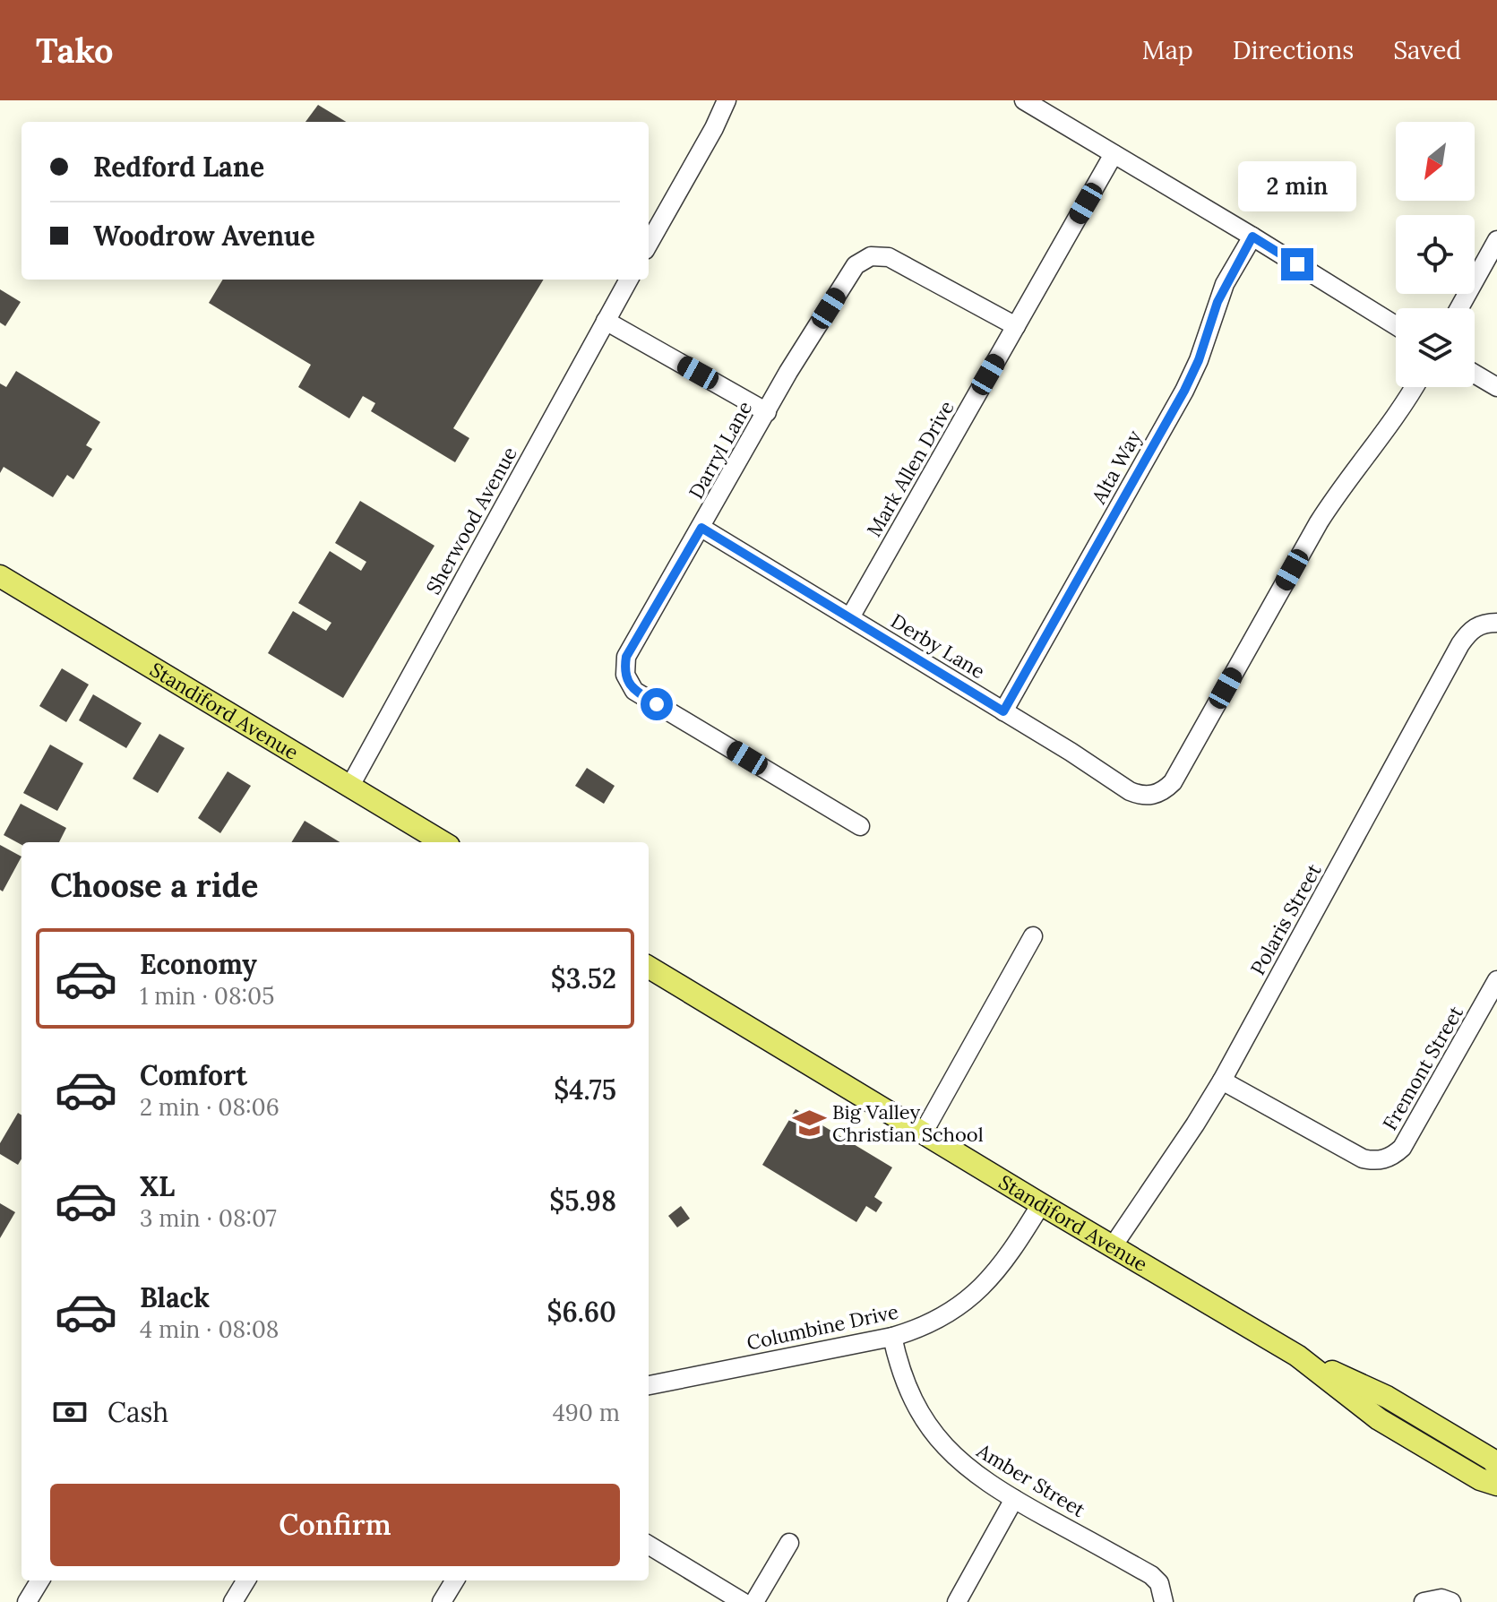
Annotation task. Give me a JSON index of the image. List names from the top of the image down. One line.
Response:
{"streets":{"main road":["Standiford Avenue"],"street":["Darryl Lane","Alta Way","Mark Allen Drive","Sherwood Avenue","Derby Lane","Polaris Street","Fremont Street","Columbine Drive","Amber Street"]},"crossings":[["Darryl Lane","Mark Allen Drive"],["Darryl Lane","Derby Lane"],["Alta Way","Derby Lane"],["Mark Allen Drive","Derby Lane"],["Sherwood Avenue","Standiford Avenue"],["Standiford Avenue","Polaris Street"],["Standiford Avenue","Columbine Drive"],["Polaris Street","Fremont Street"],["Columbine Drive","Amber Street"]],"places":{"school or university":["Big Valley Christian School"]},"north":"bottom left","page":{"header":"Tako","nav":["Map","Directions","Saved"],"banner":["Redford Lane","Woodrow Avenue"],"bubble":"2 min","heading":"Choose a ride","list":[{"name":"Economy","note":"1 min · 08:05","value":"$3.52"},{"name":"Comfort","note":"2 min · 08:06","value":"$4.75"},{"name":"XL","note":"3 min · 08:07","value":"$5.98"},{"name":"Black","note":"4 min · 08:08","value":"$6.60"}],"pay":["Cash","490 m"],"buttons":"Confirm"}}
